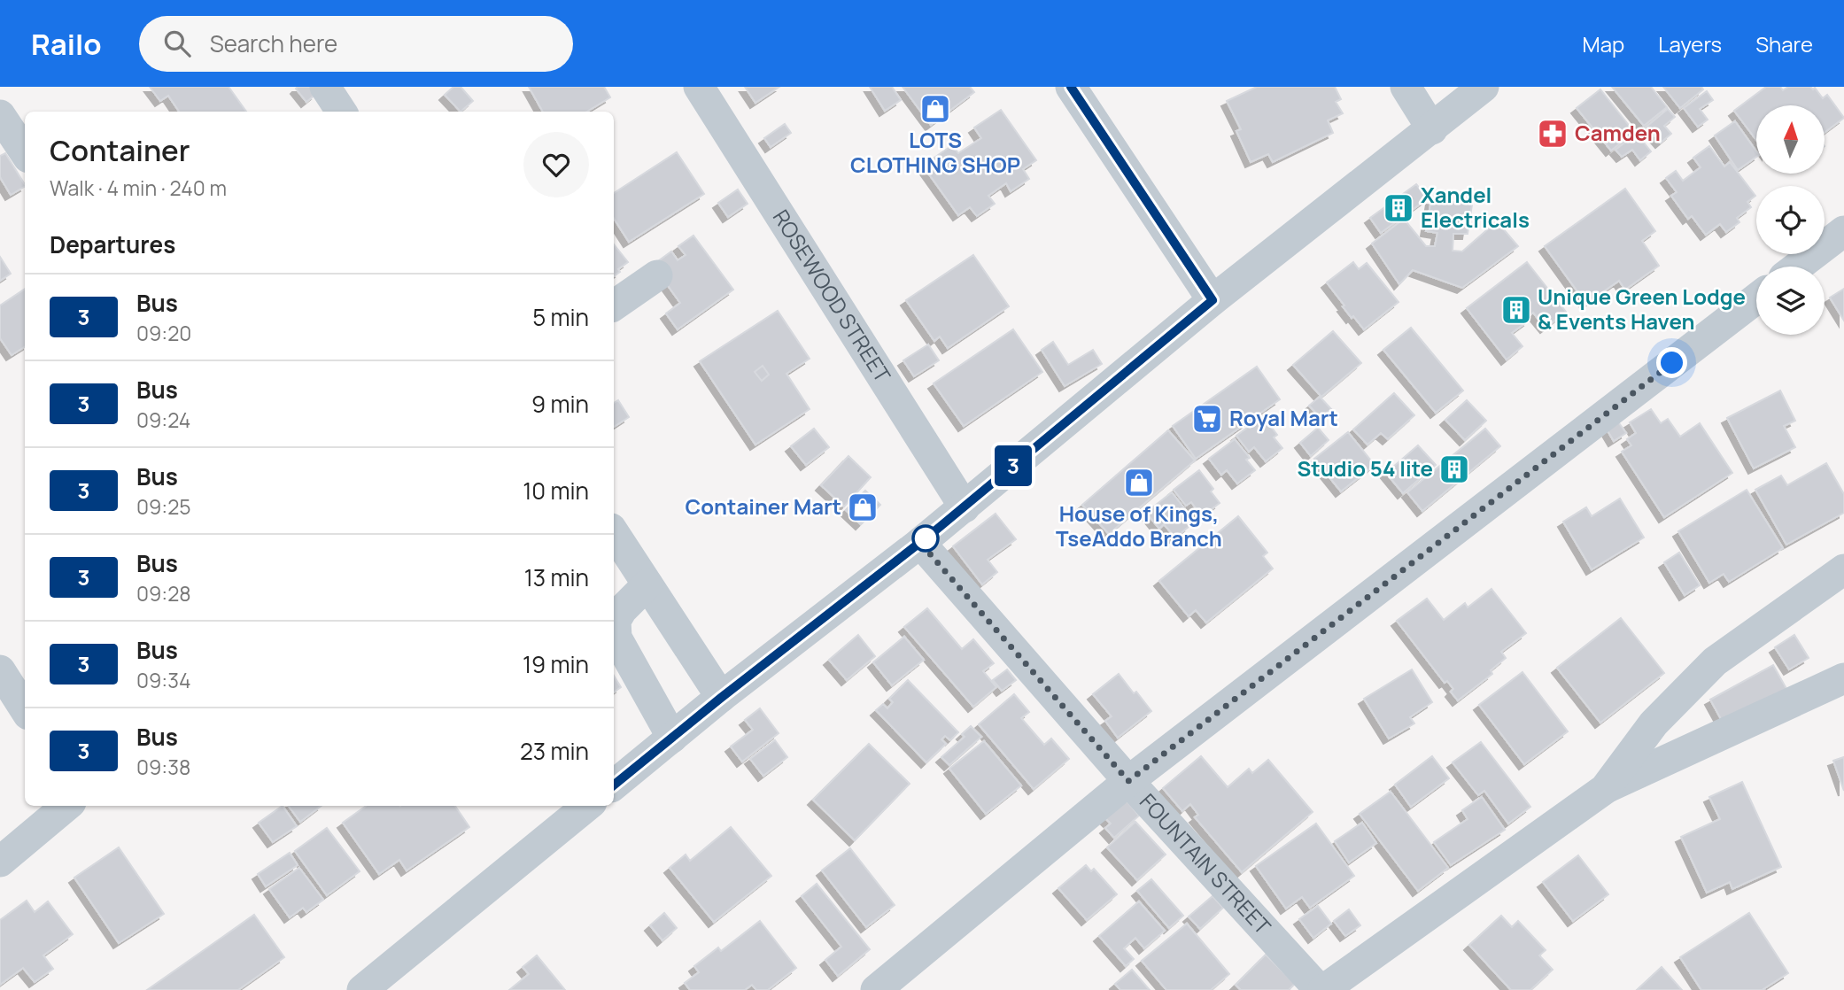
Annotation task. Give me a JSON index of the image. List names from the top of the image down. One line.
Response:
{"streets":{"street":["ROSEWOOD STREET","FOUNTAIN STREET"]},"places":{"shop":["LOTS CLOTHING SHOP","House of Kings, TseAddo Branch","Container Mart"],"pharmacy":["Camden"],"building":["Xandel Electricals","Unique Green Lodge & Events Haven","Studio 54 lite"],"supermarket":["Royal Mart"]},"lines":["bus line 3"],"north":"top","page":{"header":"Railo","search":"Search here","nav":["Map","Layers","Share"],"on_map":"3","heading":[["Container","Walk · 4 min · 240 m"],"Departures"],"list":[{"mark":"3","name":"Bus","note":"09:20","value":"5 min"},{"mark":"3","name":"Bus","note":"09:24","value":"9 min"},{"mark":"3","name":"Bus","note":"09:25","value":"10 min"},{"mark":"3","name":"Bus","note":"09:28","value":"13 min"},{"mark":"3","name":"Bus","note":"09:34","value":"19 min"},{"mark":"3","name":"Bus","note":"09:38","value":"23 min"}]}}
